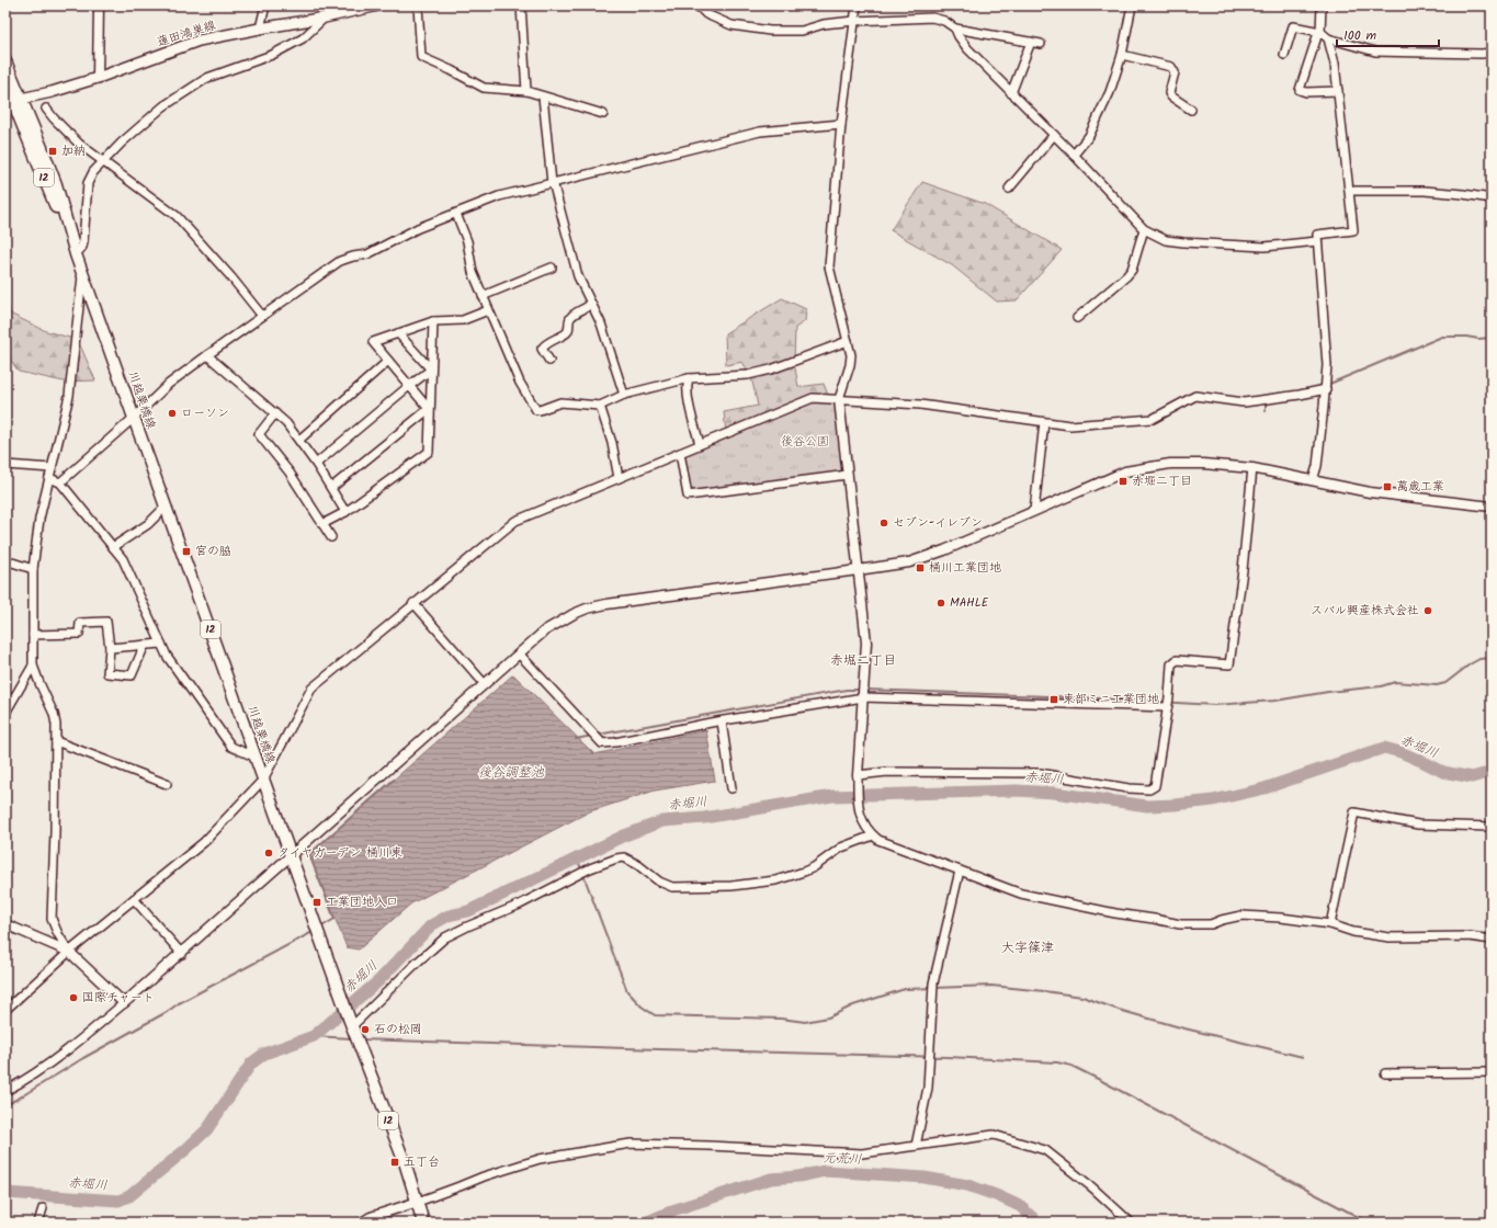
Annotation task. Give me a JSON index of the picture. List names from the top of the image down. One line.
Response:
{"streets":{"main road":["蓮田鴻巣線","12","川越栗橋線"]},"crossings":[["蓮田鴻巣線","川越栗橋線"]],"districts":["赤堀二丁目","大字篠津"],"water":["赤堀川","後谷調整池","元荒川"],"parks":["後谷公園"],"places":{"transit":["加納","赤堀二丁目","萬歳工業","宮の脇","桶川工業団地","東部ミニ工業団地","工業団地入口","五丁台"],"other":["ローソン","セブン-イレブン","MAHLE","スバル興産株式会社","タイヤガーデン 桶川東","国際チャート","石の松岡"]},"scale_bar":"100 m"}
